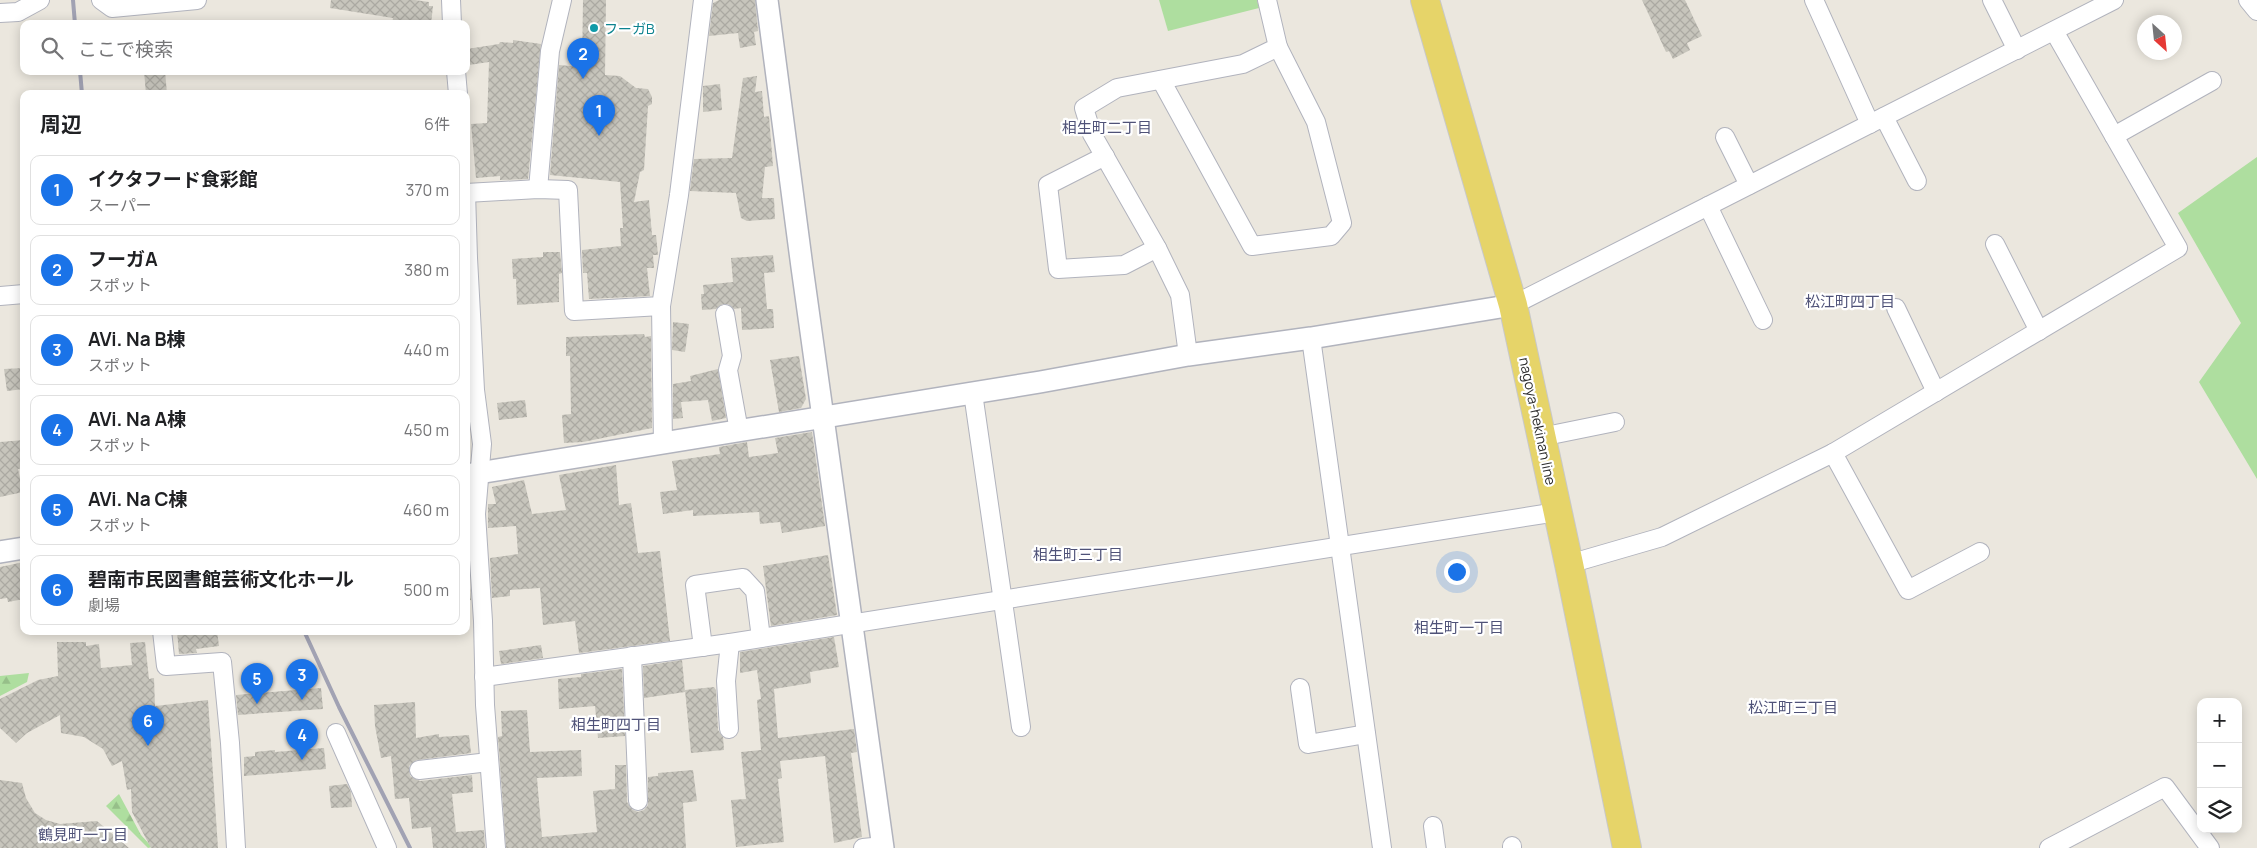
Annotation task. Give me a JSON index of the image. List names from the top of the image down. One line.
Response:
{"streets":{"main road":["nagoya-hekinan line"]},"districts":["相生町二丁目","松江町四丁目","相生町三丁目","相生町一丁目","松江町三丁目","相生町四丁目","鶴見町一丁目"],"places":["フーガB"],"north":"bottom right","page":{"search":"ここで検索","pins":["2","1","3","5","6","4"],"heading":["周辺","6件"],"list":[{"mark":"1","name":"イクタフード食彩館","note":"スーパー","value":"370 m"},{"mark":"2","name":"フーガA","note":"スポット","value":"380 m"},{"mark":"3","name":"AVi. Na B棟","note":"スポット","value":"440 m"},{"mark":"4","name":"AVi. Na A棟","note":"スポット","value":"450 m"},{"mark":"5","name":"AVi. Na C棟","note":"スポット","value":"460 m"},{"mark":"6","name":"碧南市民図書館芸術文化ホール","note":"劇場","value":"500 m"}],"map_buttons":["+","−"]}}
